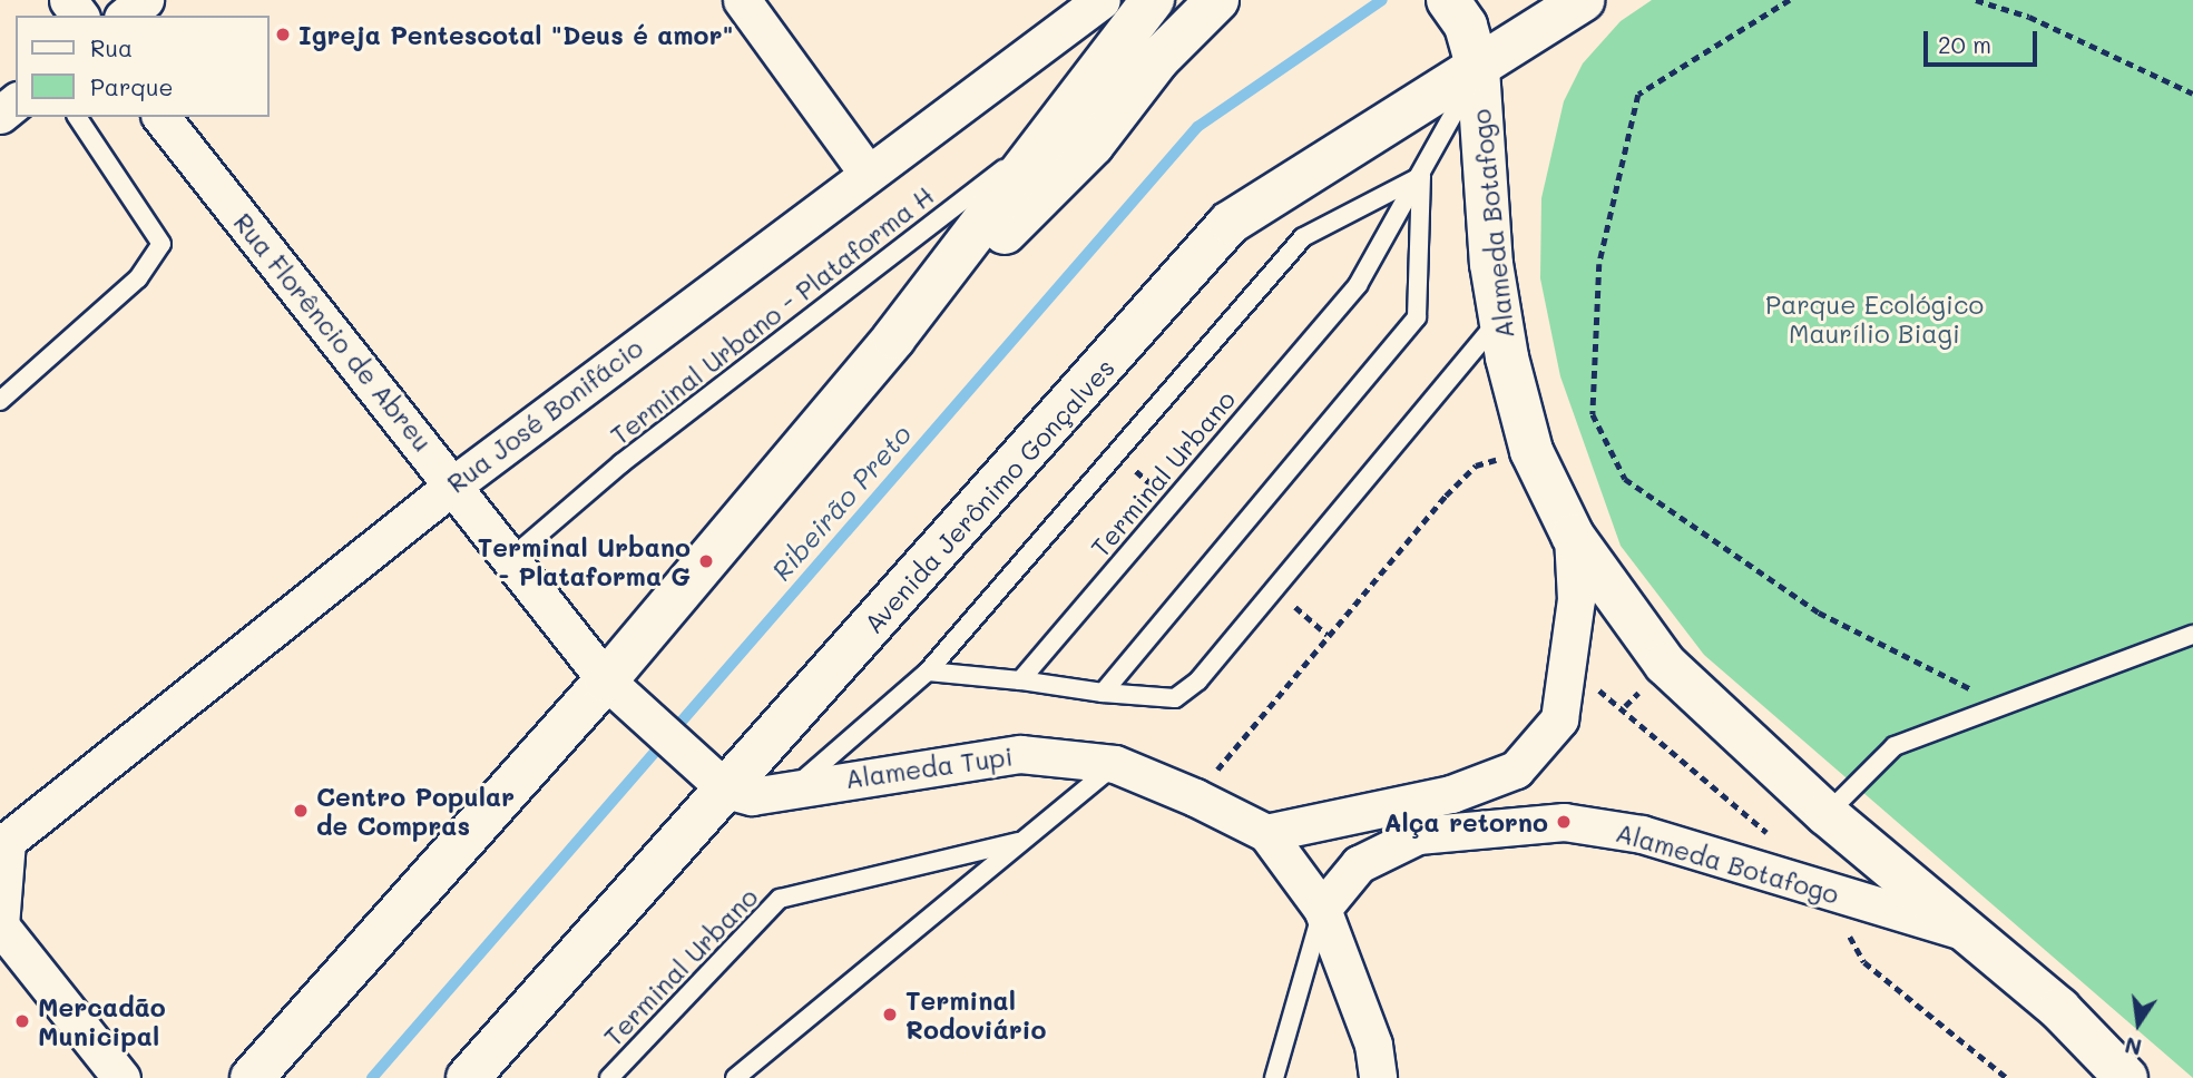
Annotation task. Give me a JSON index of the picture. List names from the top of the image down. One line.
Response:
{"streets":{"main road":["Alameda Botafogo","Avenida Jerônimo Gonçalves"],"street":["Rua Florêncio de Abreu","Rua José Bonifácio","Alameda Tupi"],"lane":["Terminal Urbano - Plataforma H","Terminal Urbano"]},"crossings":[["Alameda Botafogo","Terminal Urbano"],["Alameda Botafogo","Avenida Jerônimo Gonçalves"],["Alameda Botafogo","Alameda Tupi"],["Terminal Urbano - Plataforma H","Rua Florêncio de Abreu"],["Rua Florêncio de Abreu","Rua José Bonifácio"],["Rua Florêncio de Abreu","Avenida Jerônimo Gonçalves"],["Rua Florêncio de Abreu","Alameda Tupi"],["Terminal Urbano","Avenida Jerônimo Gonçalves"],["Avenida Jerônimo Gonçalves","Alameda Tupi"]],"water":["Ribeirão Preto"],"parks":["Parque Ecológico Maurílio Biagi"],"places":["Igreja Pentescotal \"Deus é amor\"","Terminal Urbano - Plataforma G","Centro Popular de Compras","Alça retorno","Terminal Rodoviário","Mercadão Municipal"],"legend":["Rua","Parque"],"scale_bar":"20 m","north":"bottom"}
